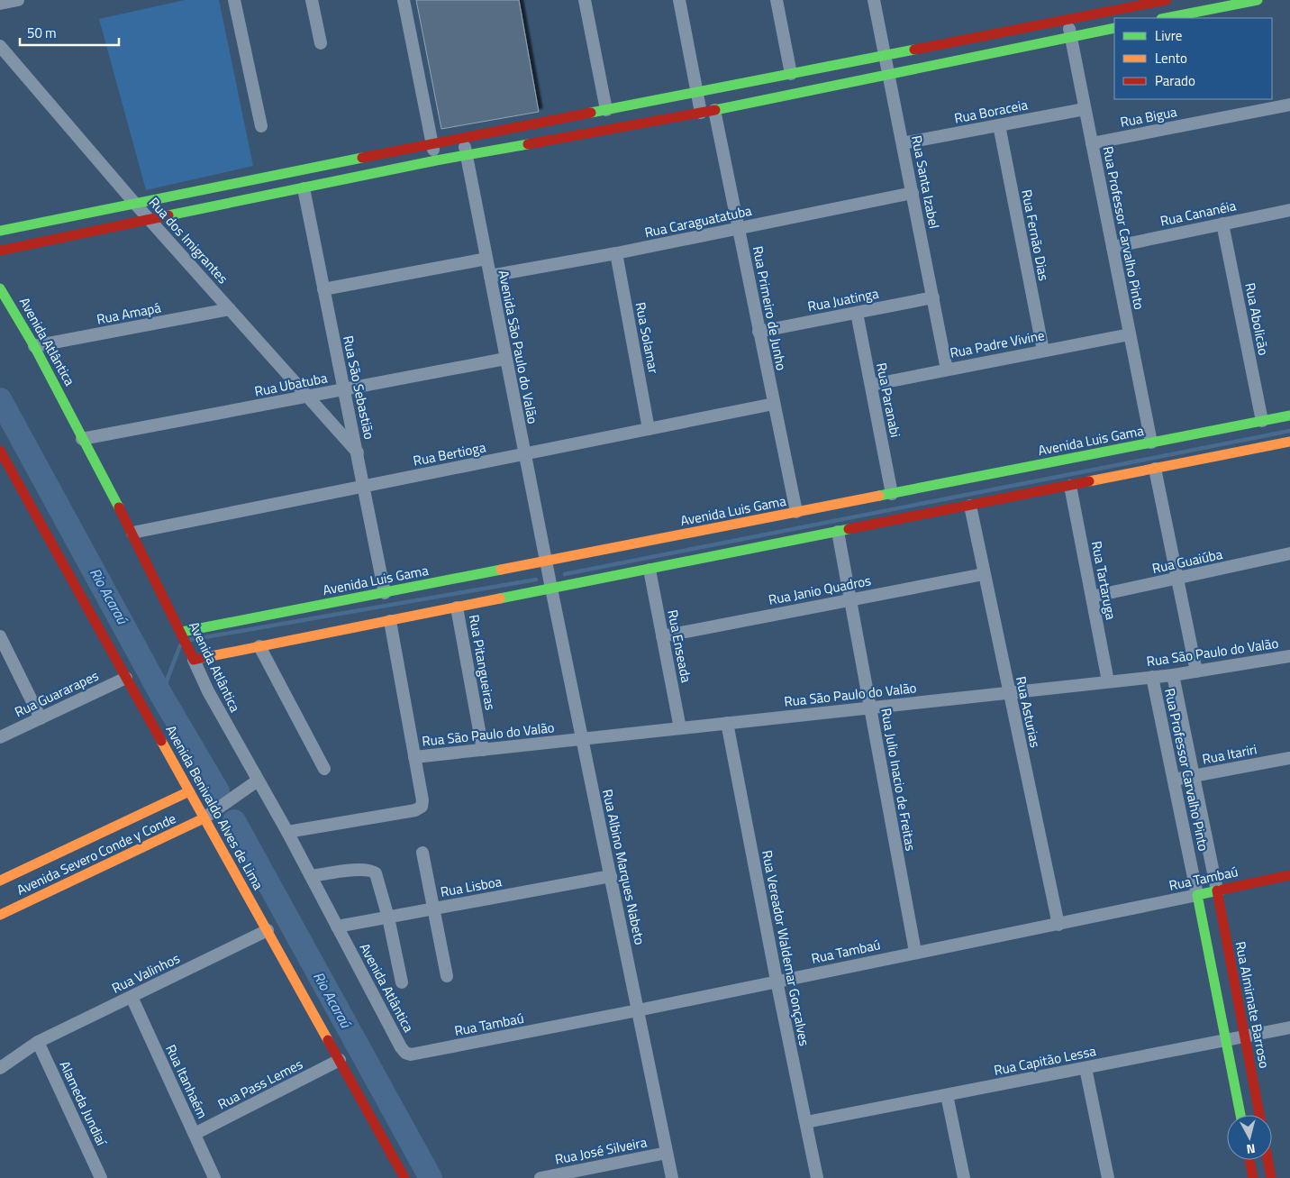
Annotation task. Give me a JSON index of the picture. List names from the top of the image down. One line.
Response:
{"streets":{"street":["Rua Boraceia","Rua Bigua","Rua Santa Izabel","Rua Cananéia","Rua Caraguatatuba","Rua Professor Carvalho Pinto","Rua Fernão Dias","Rua dos Imigrantes","Rua Juatinga","Rua Primeiro de Junho","Rua Amapá","Rua Abolicão","Rua Solamar","Avenida Atlântica","Rua Padre Vivine","Avenida São Paulo do Valão","Rua Ubatuba","Rua São Sebastião","Rua Paranabi","Avenida Luis Gama","Rua Bertioga","Rua Guaiúba","Rua Tartaruga","Rua Janio Quadros","Rua Enseada","Rua São Paulo do Valão","Rua Pitangueiras","Rua Guararapes","Rua Asturias","Rua Itariri","Rua Julio Inacio de Freitas","Avenida Benivaldo Alves de Lima","Avenida Severo Conde y Conde","Rua Albino Marques Nabeto","Rua Tambaú","Rua Lisboa","Rua Vereador Waldemar Gonçalves","Rua Valinhos","Rua Almirnate Barroso","Rua Capitão Lessa","Rua Itanhaém","Rua Pass Lemes","Alameda Jundiaí","Rua José Silveira"]},"crossings":[["Rua Boraceia","Rua Santa Izabel"],["Rua Boraceia","Rua Professor Carvalho Pinto"],["Rua Boraceia","Rua Fernão Dias"],["Rua Bigua","Rua Professor Carvalho Pinto"],["Rua Santa Izabel","Rua Caraguatatuba"],["Rua Santa Izabel","Rua Juatinga"],["Rua Santa Izabel","Rua Padre Vivine"],["Rua Cananéia","Rua Professor Carvalho Pinto"],["Rua Cananéia","Rua Abolicão"],["Rua Caraguatatuba","Rua Primeiro de Junho"],["Rua Caraguatatuba","Rua Solamar"],["Rua Caraguatatuba","Avenida São Paulo do Valão"],["Rua Professor Carvalho Pinto","Rua Padre Vivine"],["Rua Professor Carvalho Pinto","Avenida Luis Gama"],["Rua Professor Carvalho Pinto","Rua São Paulo do Valão"],["Rua Professor Carvalho Pinto","Rua Itariri"],["Rua Professor Carvalho Pinto","Rua Tambaú"],["Rua Professor Carvalho Pinto","Rua Almirnate Barroso"],["Rua Fernão Dias","Rua Padre Vivine"],["Rua dos Imigrantes","Rua Amapá"],["Rua dos Imigrantes","Rua Ubatuba"],["Rua dos Imigrantes","Rua São Sebastião"],["Rua Juatinga","Rua Primeiro de Junho"],["Rua Juatinga","Rua Paranabi"],["Rua Primeiro de Junho","Avenida Luis Gama"],["Rua Primeiro de Junho","Rua Bertioga"],["Rua Amapá","Avenida Atlântica"],["Rua Abolicão","Avenida Luis Gama"],["Rua Solamar","Rua Bertioga"],["Avenida Atlântica","Rua Ubatuba"],["Avenida Atlântica","Avenida Luis Gama"],["Avenida Atlântica","Rua Bertioga"],["Avenida Atlântica","Rua Tambaú"],["Avenida Atlântica","Rua Lisboa"],["Rua Padre Vivine","Rua Paranabi"],["Avenida São Paulo do Valão","Rua Ubatuba"],["Avenida São Paulo do Valão","Avenida Luis Gama"],["Avenida São Paulo do Valão","Rua Bertioga"],["Avenida São Paulo do Valão","Rua Albino Marques Nabeto"],["Rua Ubatuba","Rua São Sebastião"],["Rua São Sebastião","Avenida Luis Gama"],["Rua São Sebastião","Rua Bertioga"],["Rua Paranabi","Avenida Luis Gama"],["Avenida Luis Gama","Rua Albino Marques Nabeto"],["Rua Guaiúba","Rua Tartaruga"],["Rua Tartaruga","Rua São Paulo do Valão"],["Rua Janio Quadros","Rua Enseada"],["Rua Janio Quadros","Rua Asturias"],["Rua Janio Quadros","Rua Julio Inacio de Freitas"],["Rua Enseada","Rua São Paulo do Valão"],["Rua São Paulo do Valão","Rua Pitangueiras"],["Rua São Paulo do Valão","Rua Asturias"],["Rua São Paulo do Valão","Rua Julio Inacio de Freitas"],["Rua São Paulo do Valão","Rua Albino Marques Nabeto"],["Rua São Paulo do Valão","Rua Vereador Waldemar Gonçalves"],["Rua Guararapes","Avenida Benivaldo Alves de Lima"],["Rua Asturias","Rua Tambaú"],["Rua Julio Inacio de Freitas","Rua Tambaú"],["Avenida Benivaldo Alves de Lima","Avenida Severo Conde y Conde"],["Avenida Benivaldo Alves de Lima","Rua Valinhos"],["Avenida Benivaldo Alves de Lima","Rua Pass Lemes"],["Rua Albino Marques Nabeto","Rua Tambaú"],["Rua Albino Marques Nabeto","Rua Lisboa"],["Rua Albino Marques Nabeto","Rua José Silveira"],["Rua Tambaú","Rua Vereador Waldemar Gonçalves"],["Rua Tambaú","Rua Almirnate Barroso"],["Rua Vereador Waldemar Gonçalves","Rua Capitão Lessa"],["Rua Valinhos","Rua Itanhaém"],["Rua Valinhos","Alameda Jundiaí"],["Rua Almirnate Barroso","Rua Capitão Lessa"],["Rua Itanhaém","Rua Pass Lemes"]],"water":["Rio Acaraú"],"legend":["Livre","Lento","Parado"],"scale_bar":"50 m","north":"bottom"}
